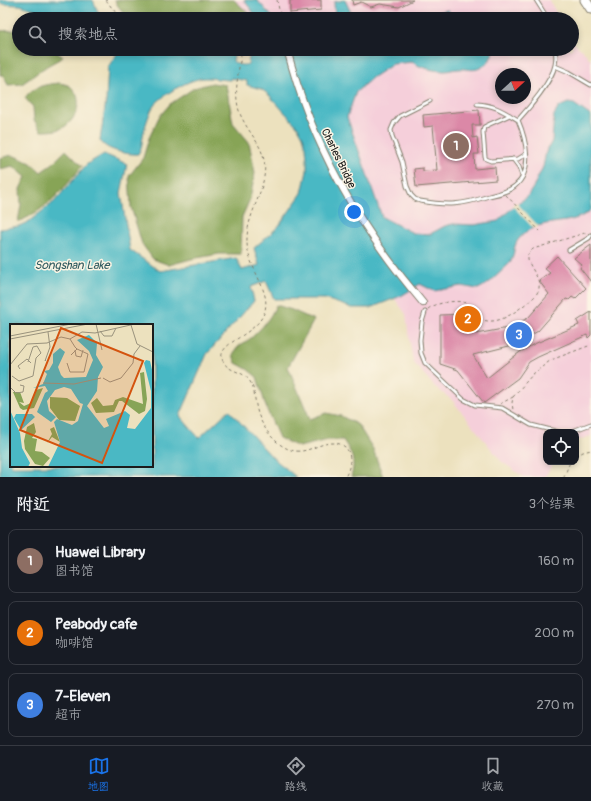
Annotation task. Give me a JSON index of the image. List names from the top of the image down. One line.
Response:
{"streets":{"street":["Charles Bridge"]},"water":["Songshan Lake"],"north":"right","page":{"search":"搜索地点","pins":["1","2","3"],"heading":["附近","3个结果"],"list":[{"mark":"1","name":"Huawei Library","note":"图书馆","value":"160 m"},{"mark":"2","name":"Peabody cafe","note":"咖啡馆","value":"200 m"},{"mark":"3","name":"7-Eleven","note":"超市","value":"270 m"}],"nav":["地图","路线","收藏"]}}
